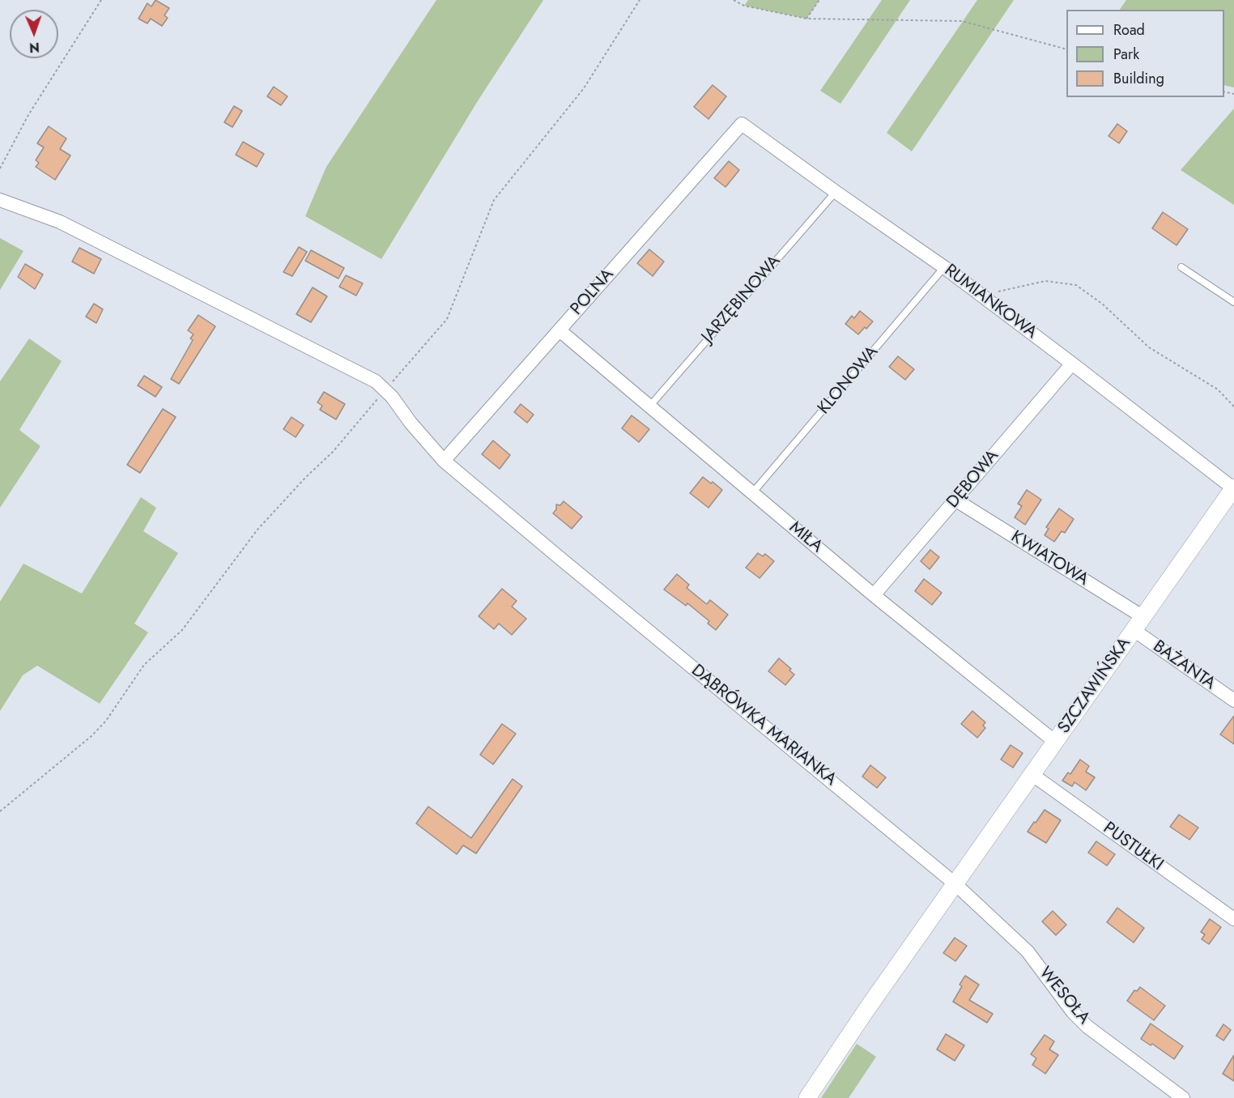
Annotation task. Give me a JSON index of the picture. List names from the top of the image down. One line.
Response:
{"streets":{"street":["POLNA","RUMIANKOWA","DĘBOWA","MIŁA","KWIATOWA","BAŻANTA","SZCZAWIŃSKA","DĄBRÓWKA MARIANKA","PUSTUŁKI","WESOŁA"],"lane":["JARZĘBINOWA","KLONOWA"]},"crossings":[["POLNA","RUMIANKOWA"],["POLNA","MIŁA"],["POLNA","DĄBRÓWKA MARIANKA"],["JARZĘBINOWA","RUMIANKOWA"],["JARZĘBINOWA","MIŁA"],["RUMIANKOWA","KLONOWA"],["RUMIANKOWA","DĘBOWA"],["RUMIANKOWA","SZCZAWIŃSKA"],["KLONOWA","MIŁA"],["DĘBOWA","MIŁA"],["DĘBOWA","KWIATOWA"],["MIŁA","SZCZAWIŃSKA"],["KWIATOWA","BAŻANTA"],["KWIATOWA","SZCZAWIŃSKA"],["BAŻANTA","SZCZAWIŃSKA"],["SZCZAWIŃSKA","DĄBRÓWKA MARIANKA"],["SZCZAWIŃSKA","PUSTUŁKI"],["SZCZAWIŃSKA","WESOŁA"],["DĄBRÓWKA MARIANKA","WESOŁA"]],"legend":["Road","Park","Building"],"north":"bottom"}
